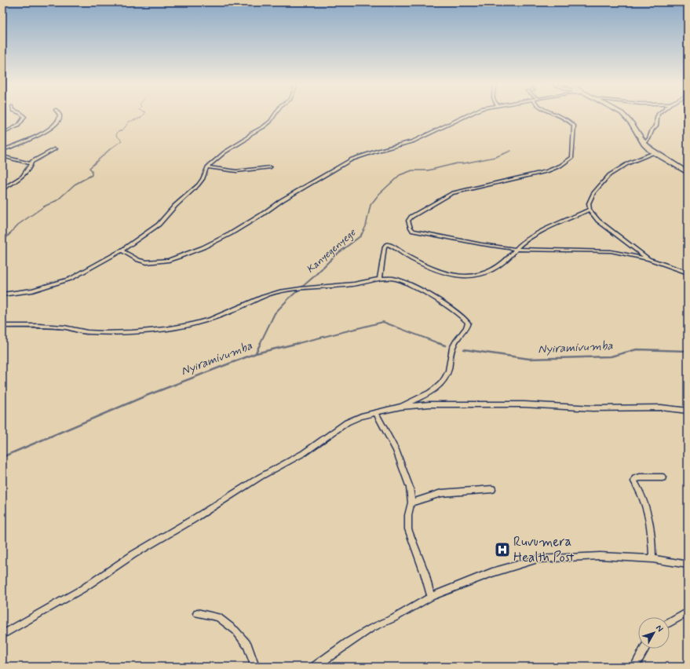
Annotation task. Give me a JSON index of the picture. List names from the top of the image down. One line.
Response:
{"water":["Kanyegenyege","Nyiramivumba"],"places":{"hospital":["Ruvumera Health Post"]},"north":"top right"}
